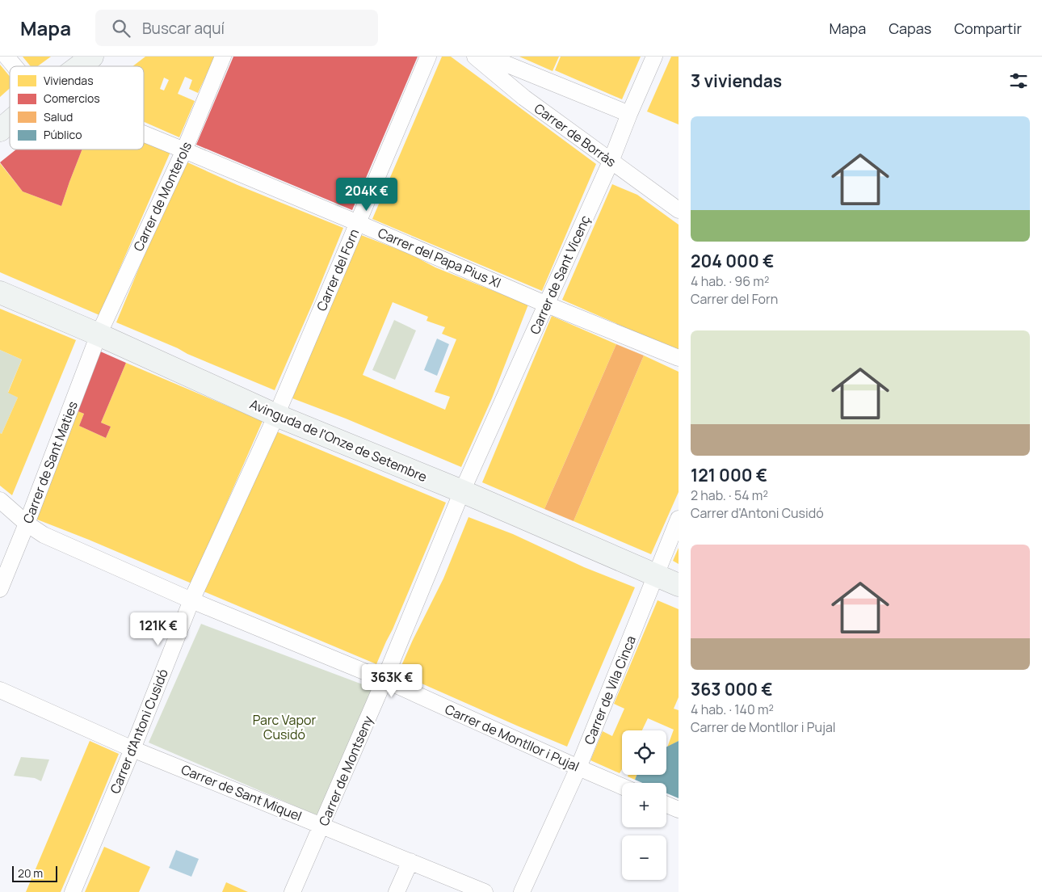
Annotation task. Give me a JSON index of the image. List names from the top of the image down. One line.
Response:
{"streets":{"street":["Carrer de Borràs","Carrer de Monterols","Carrer del Papa Pius XI","Carrer del Forn","Carrer de Sant Vicenç","Avinguda de l'Onze de Setembre","Carrer de Sant Maties","Carrer de Vila Cinca","Carrer d'Antoni Cusidó","Carrer de Montllor i Pujal","Carrer de Montseny","Carrer de Sant Miquel"]},"crossings":[["Carrer de Borràs","Carrer de Sant Vicenç"],["Carrer de Monterols","Carrer del Papa Pius XI"],["Carrer de Monterols","Avinguda de l'Onze de Setembre"],["Carrer de Monterols","Carrer de Sant Maties"],["Carrer del Papa Pius XI","Carrer del Forn"],["Carrer del Papa Pius XI","Carrer de Sant Vicenç"],["Carrer del Forn","Avinguda de l'Onze de Setembre"],["Carrer del Forn","Carrer d'Antoni Cusidó"],["Carrer de Sant Vicenç","Avinguda de l'Onze de Setembre"],["Carrer de Sant Vicenç","Carrer de Montseny"],["Avinguda de l'Onze de Setembre","Carrer de Sant Maties"],["Avinguda de l'Onze de Setembre","Carrer de Vila Cinca"],["Avinguda de l'Onze de Setembre","Carrer d'Antoni Cusidó"],["Avinguda de l'Onze de Setembre","Carrer de Montseny"],["Carrer de Sant Maties","Carrer de Montllor i Pujal"],["Carrer de Vila Cinca","Carrer de Montllor i Pujal"],["Carrer d'Antoni Cusidó","Carrer de Montllor i Pujal"],["Carrer d'Antoni Cusidó","Carrer de Sant Miquel"],["Carrer de Montllor i Pujal","Carrer de Montseny"],["Carrer de Montseny","Carrer de Sant Miquel"]],"parks":["Parc Vapor Cusidó"],"legend":["Viviendas","Comercios","Salud","Público"],"scale_bar":"20 m","page":{"header":"Mapa","search":"Buscar aquí","nav":["Mapa","Capas","Compartir"],"heading":"3 viviendas","list":[{"name":"204 000 €","note":"4 hab. · 96 m² · Carrer del Forn"},{"name":"121 000 €","note":"2 hab. · 54 m² · Carrer d'Antoni Cusidó"},{"name":"363 000 €","note":"4 hab. · 140 m² · Carrer de Montllor i Pujal"}],"price":["204K €","121K €","363K €"],"map_buttons":["+","−"],"scale":"20 m"}}
